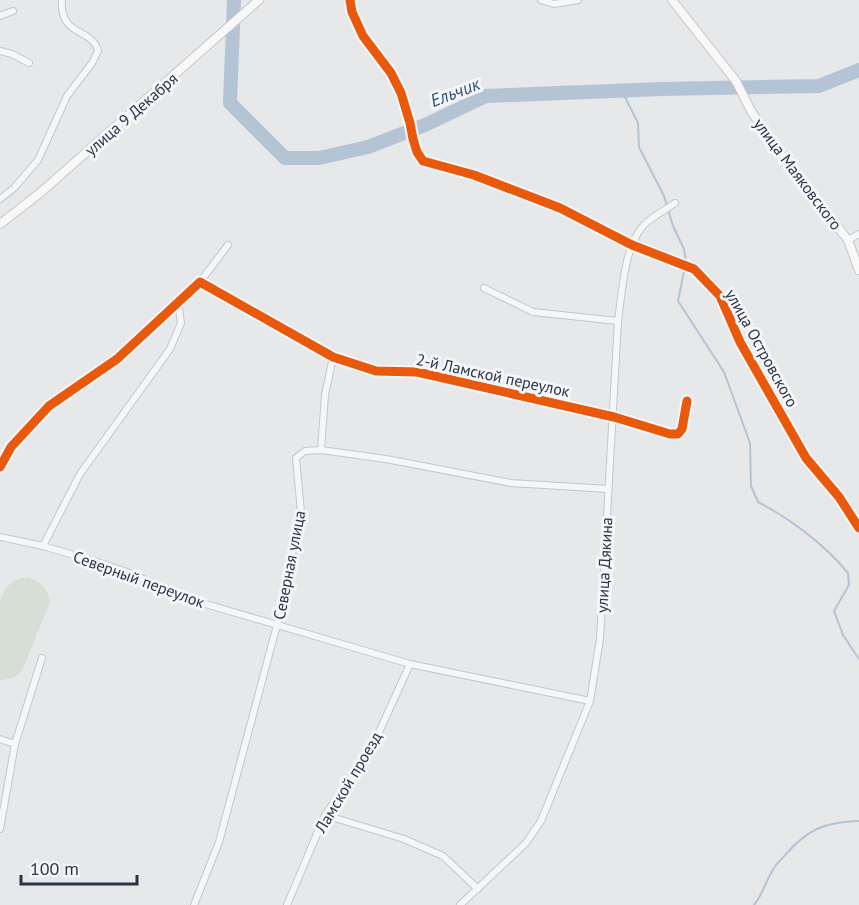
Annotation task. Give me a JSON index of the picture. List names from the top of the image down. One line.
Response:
{"streets":{"main road":["улица 9 Декабря","улица Маяковского"],"street":["улица Островского","2-й Ламской переулок","Северная улица","улица Дякина","Северный переулок","Ламской проезд"]},"crossings":[["улица Островского","улица Дякина"],["2-й Ламской переулок","улица Дякина"],["Северная улица","Северный переулок"],["Северный переулок","Ламской проезд"]],"water":["Ельчик"],"scale_bar":"100 m"}
